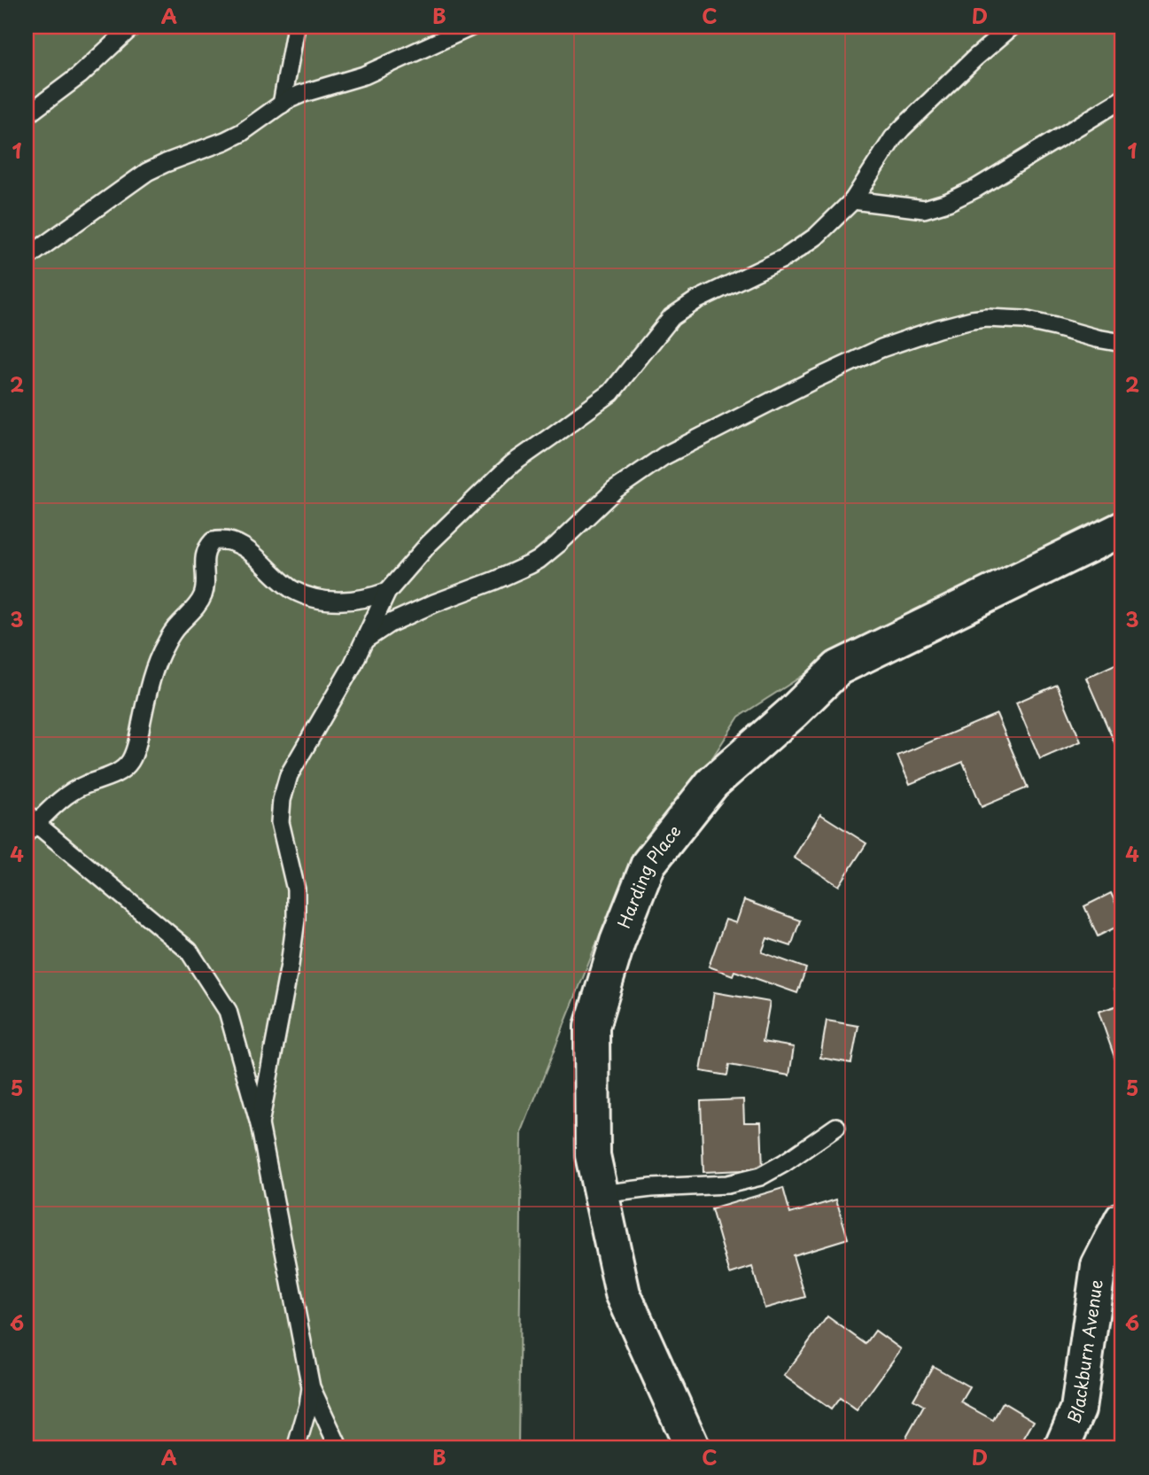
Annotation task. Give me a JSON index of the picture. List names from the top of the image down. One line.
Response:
{"streets":{"main road":["Harding Place","Blackburn Avenue"]},"grid":{"columns":["A","B","C","D"],"rows":["1","2","3","4","5","6"]}}
